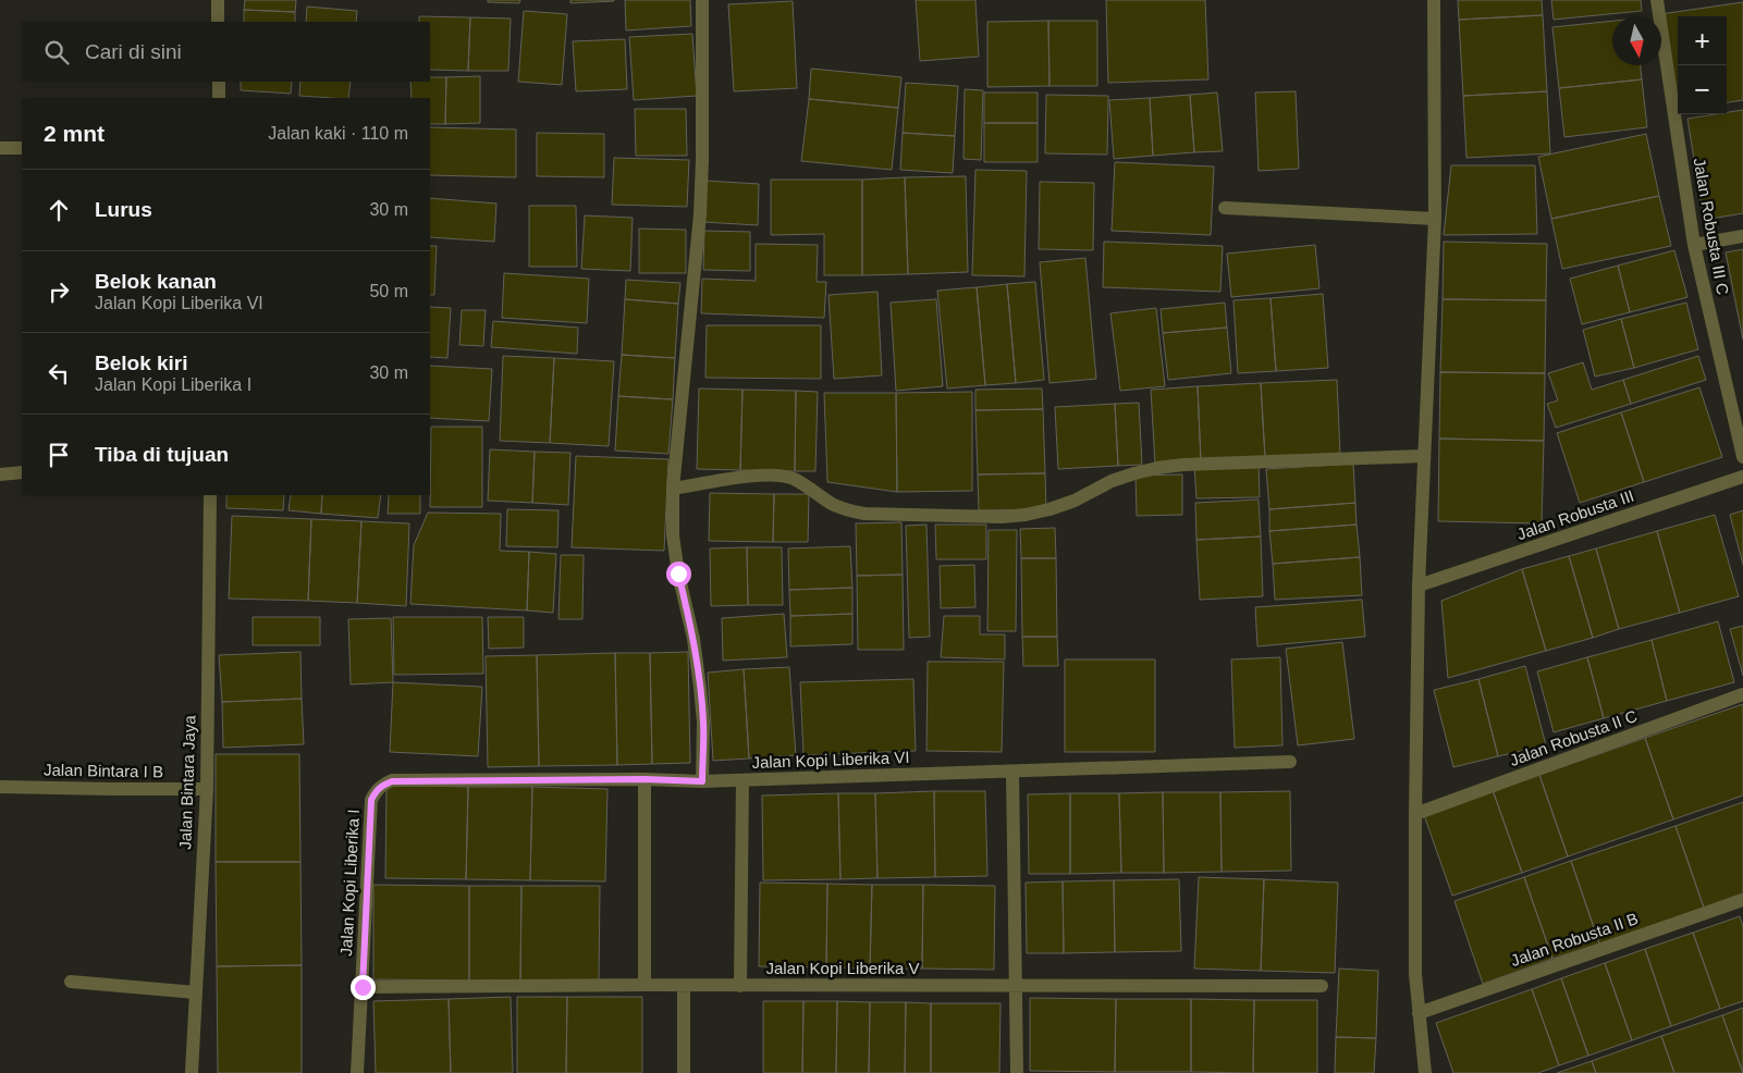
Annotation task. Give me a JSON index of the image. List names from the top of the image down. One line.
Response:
{"streets":{"street":["Jalan Robusta III C","Jalan Robusta III","Jalan Robusta II C","Jalan Kopi Liberika VI","Jalan Bintara I B","Jalan Bintara Jaya","Jalan Kopi Liberika I","Jalan Robusta II B","Jalan Kopi Liberika V"]},"crossings":[["Jalan Kopi Liberika VI","Jalan Kopi Liberika I"],["Jalan Bintara I B","Jalan Bintara Jaya"],["Jalan Kopi Liberika I","Jalan Kopi Liberika V"]],"north":"bottom","page":{"map_buttons":["+","−"],"search":"Cari di sini","heading":["2 mnt","Jalan kaki · 110 m"],"list":[["Lurus","30 m"],["Belok kanan","Jalan Kopi Liberika VI","50 m"],["Belok kiri","Jalan Kopi Liberika I","30 m"],"Tiba di tujuan"]}}
